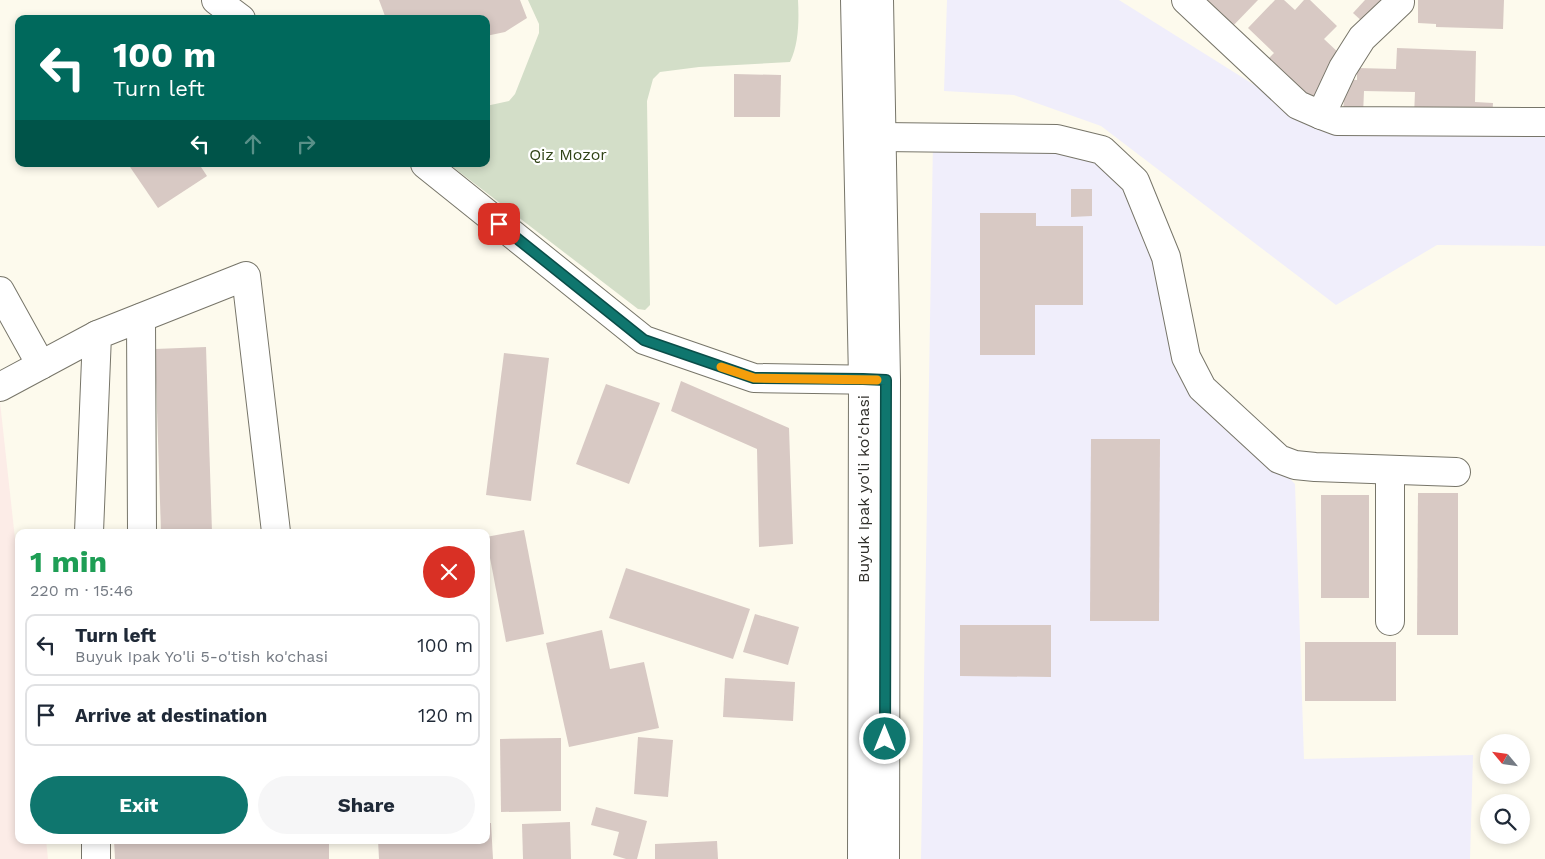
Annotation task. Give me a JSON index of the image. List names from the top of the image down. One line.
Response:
{"streets":{"street":["Buyuk Ipak yo'li ko'chasi"]},"parks":["Qiz Mozor"],"north":"top left","page":{"turn":["100 m","Turn left"],"heading":["1 min","220 m · 15:46"],"list":[{"name":"Turn left","note":"Buyuk Ipak Yo'li 5-o'tish ko'chasi","value":"100 m"},{"name":"Arrive at destination","value":"120 m"}],"buttons":["Exit","Share"]}}
